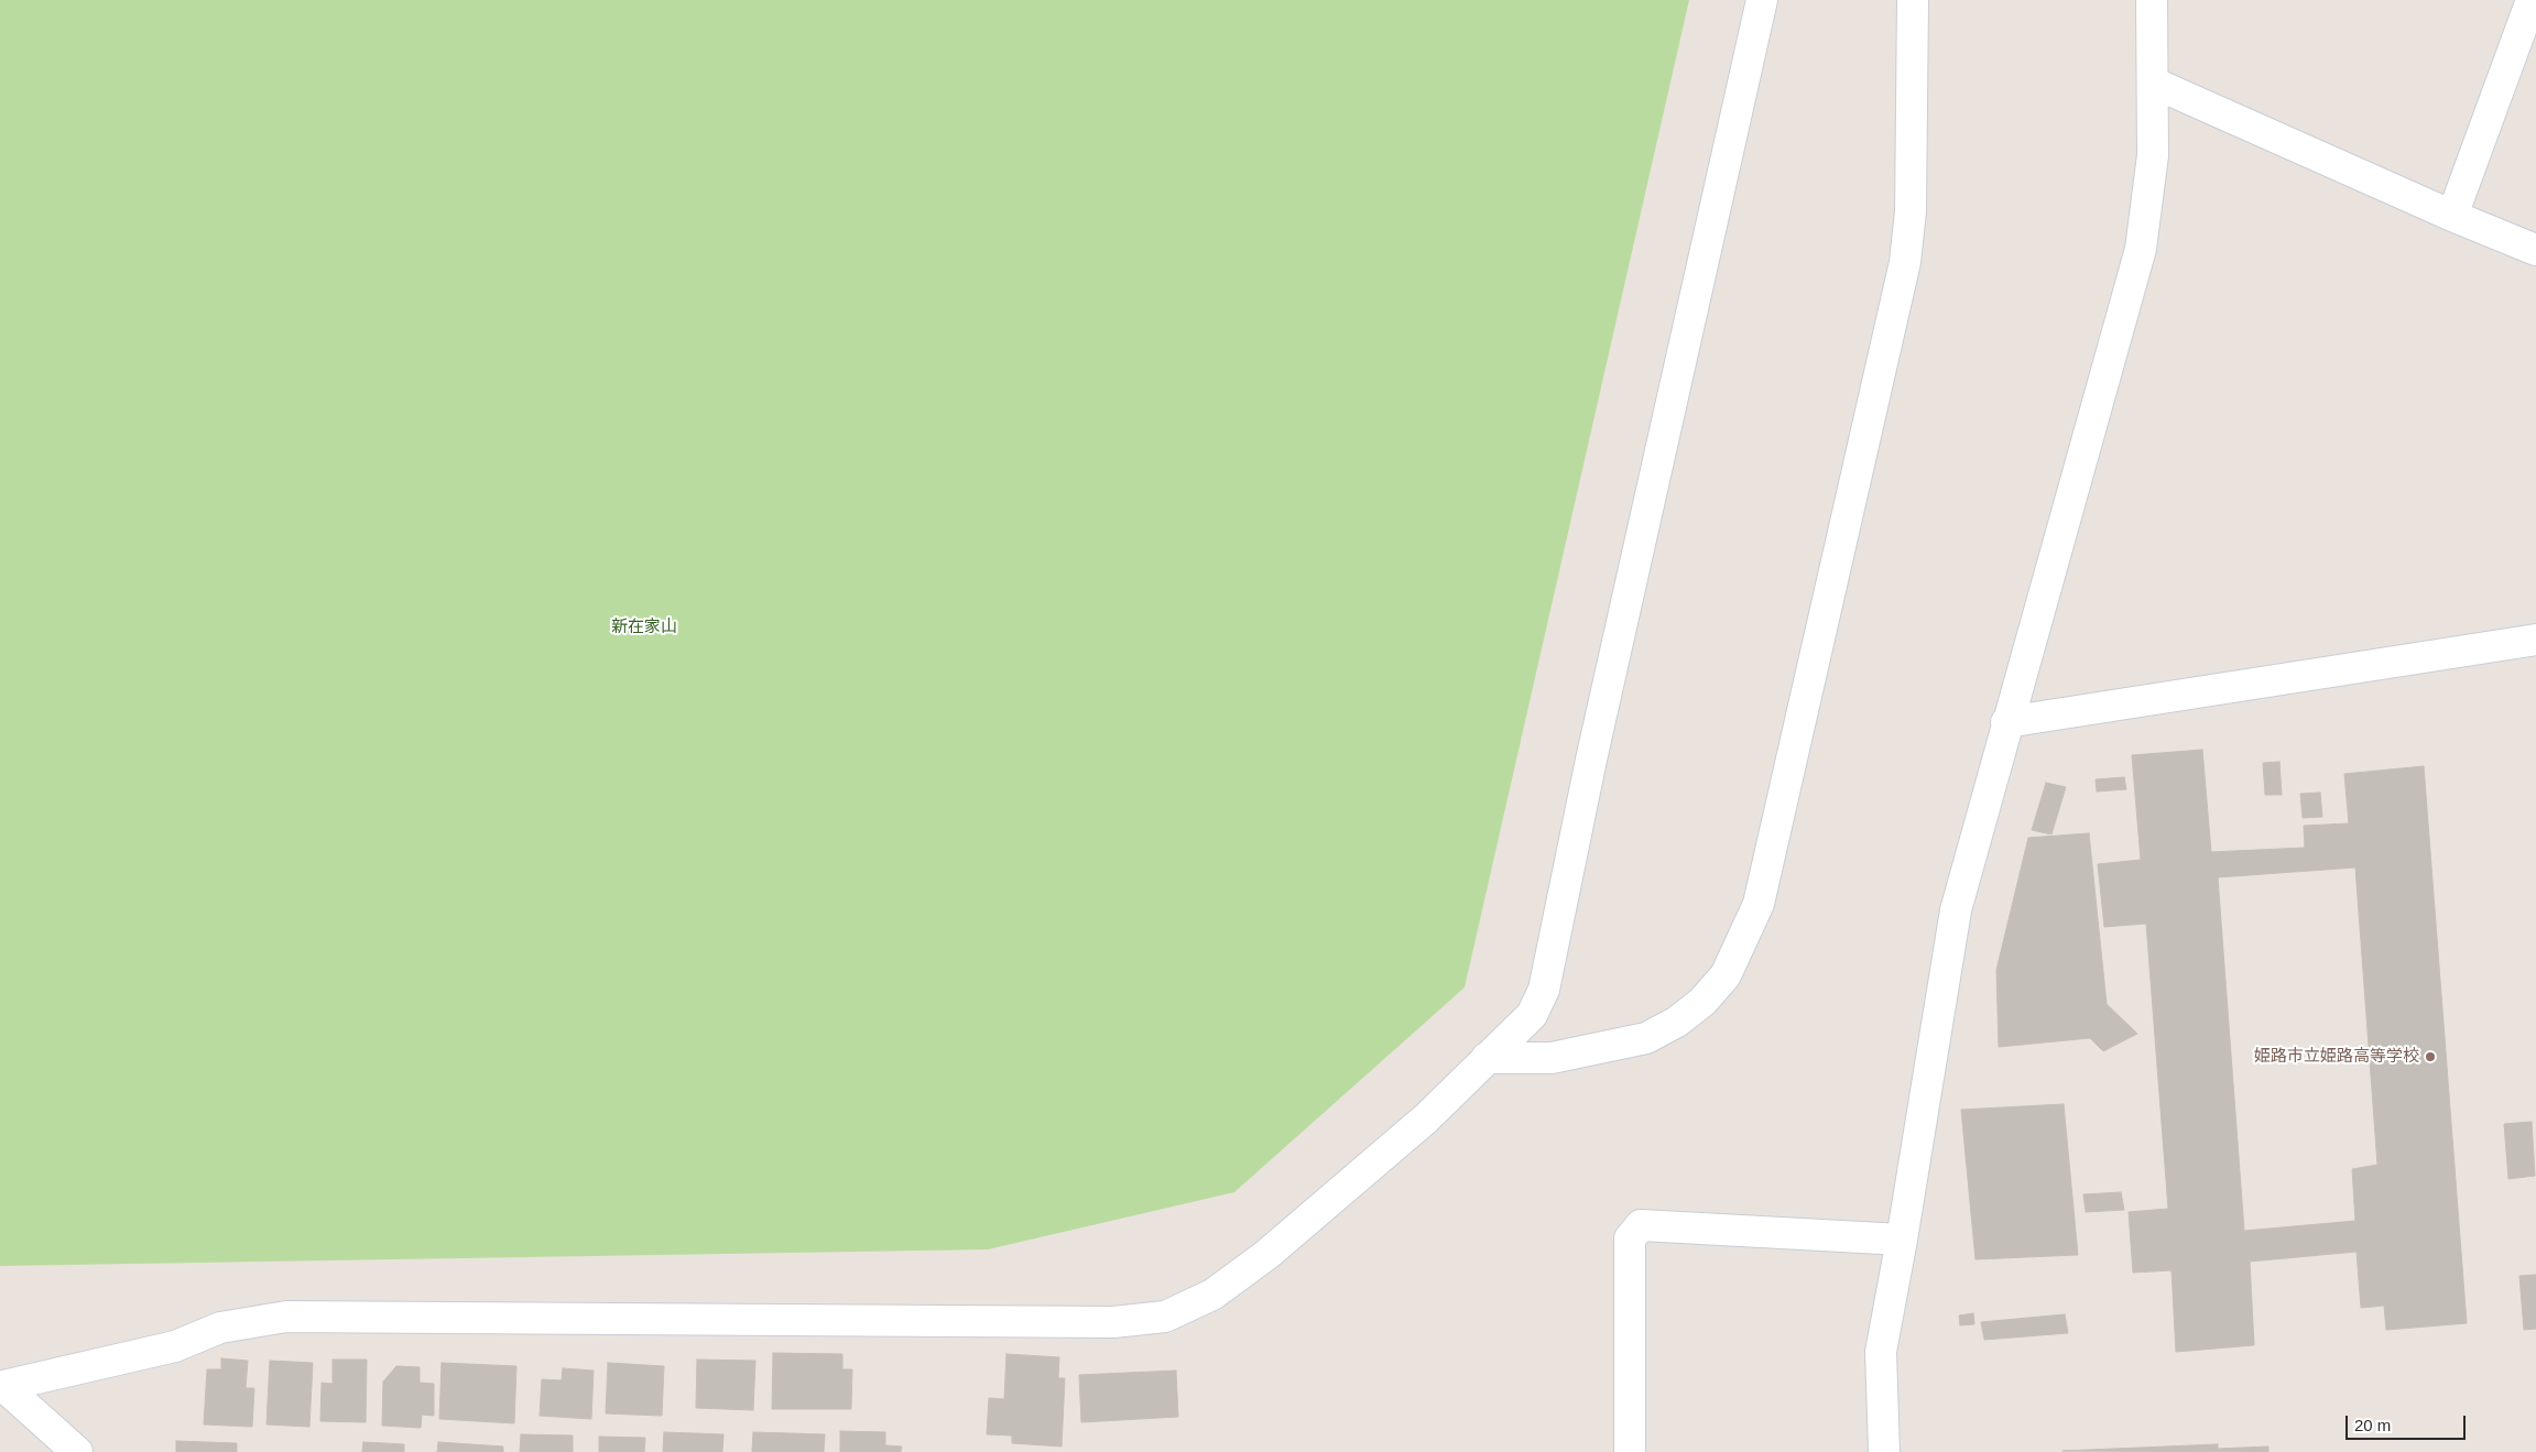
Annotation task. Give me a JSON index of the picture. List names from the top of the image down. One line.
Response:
{"parks":["新在家山"],"places":["姫路市立姫路高等学校"],"scale_bar":"20 m"}
